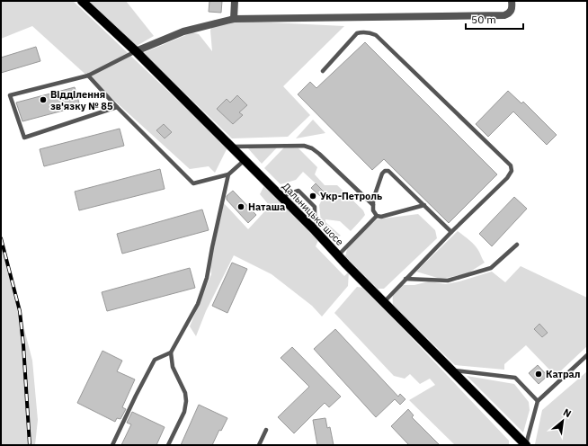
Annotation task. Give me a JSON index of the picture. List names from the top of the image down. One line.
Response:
{"streets":{"main road":["Дальницьке шосе"]},"places":["Відділення зв'язку № 85","Укр-Петроль","Наташа","Катрал"],"scale_bar":"50 m","north":"top right"}
